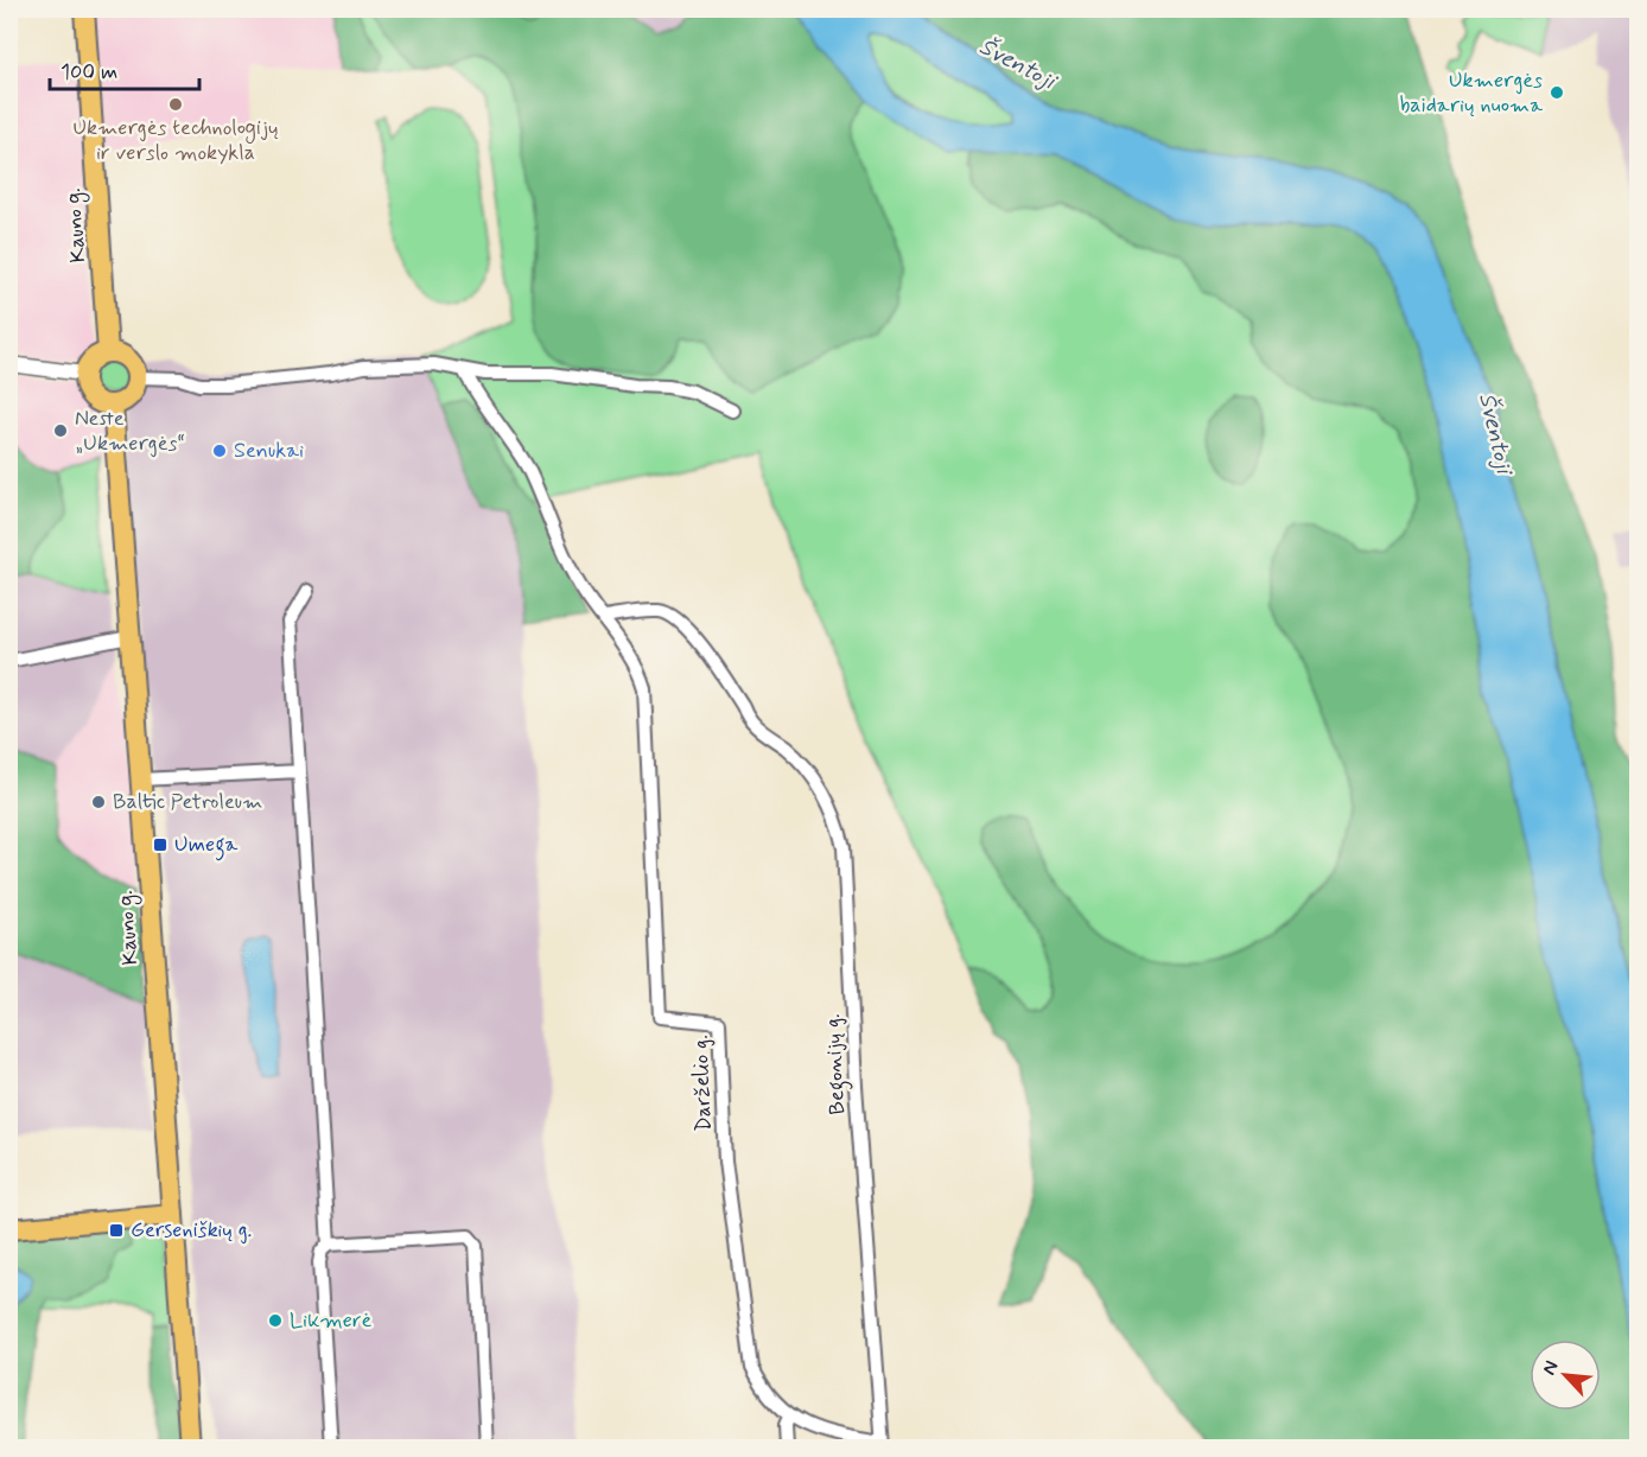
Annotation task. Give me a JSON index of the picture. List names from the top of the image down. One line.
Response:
{"streets":{"main road":["Kauno g."],"street":["Begonijų g.","Darželio g."]},"crossings":[["Begonijų g.","Darželio g."]],"water":["Šventoji"],"places":{"other":["Ukmergės baidarių nuoma","Ukmergės technologijų ir verslo mokykla","Neste „Ukmergės“","Senukai","Baltic Petroleum","Likmerė"],"transit":["Umega","Gerseniškių g."]},"scale_bar":"100 m","north":"top left"}
